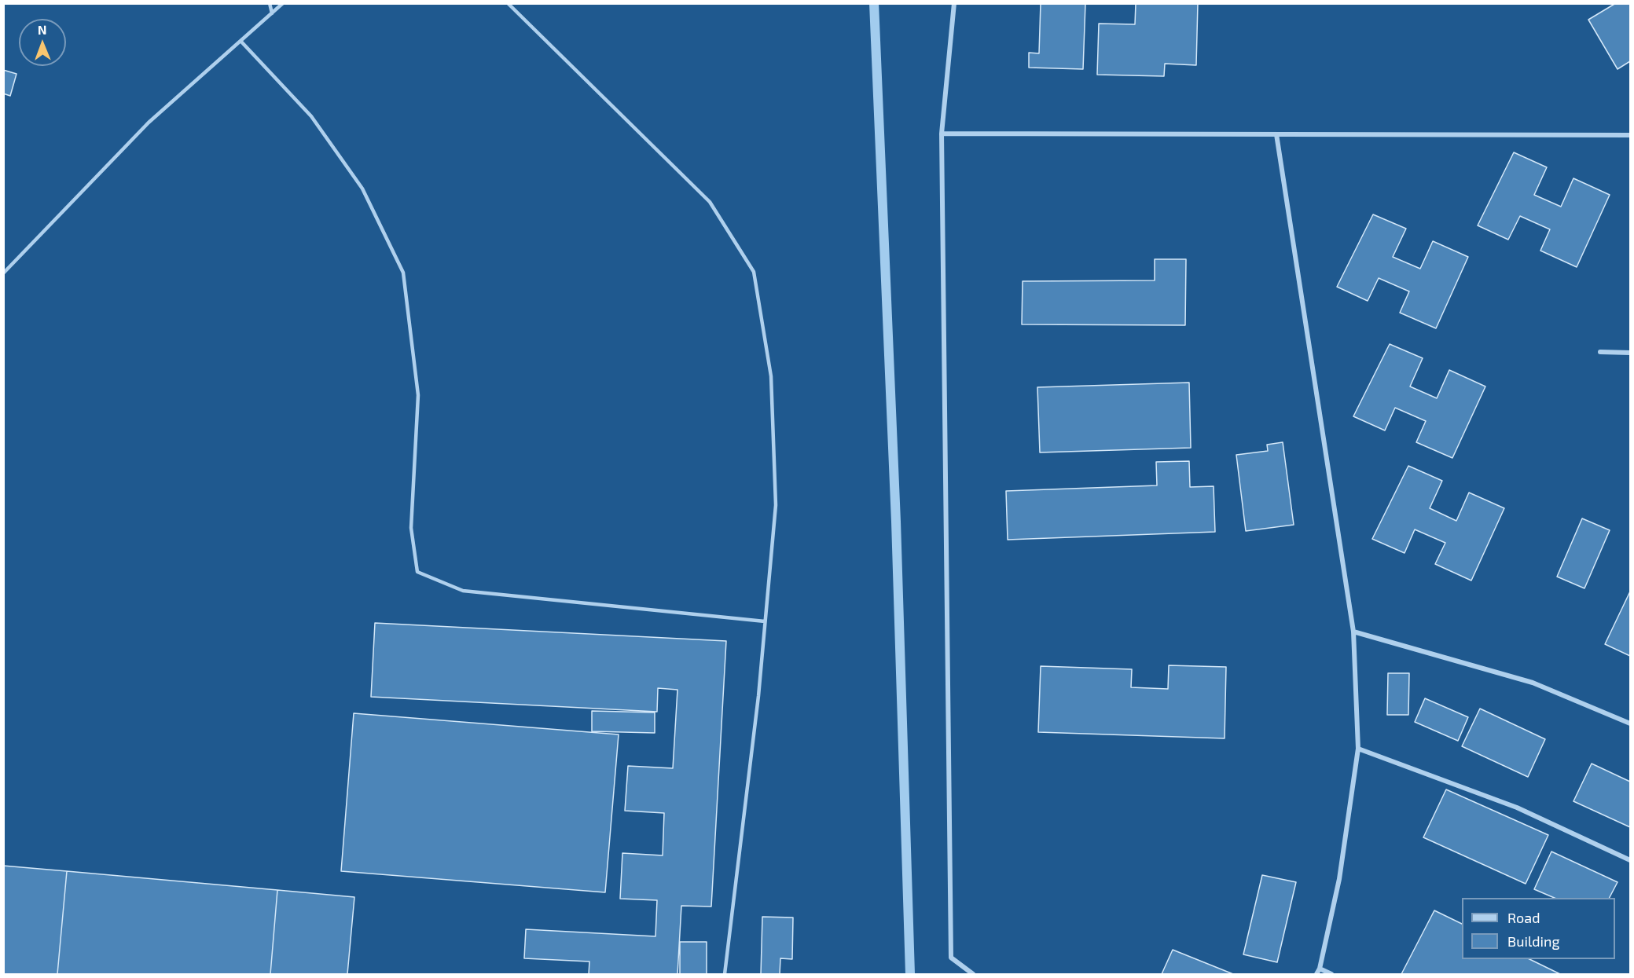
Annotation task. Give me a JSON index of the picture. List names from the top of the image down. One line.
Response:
{"legend":["Road","Building"],"north":"top"}
